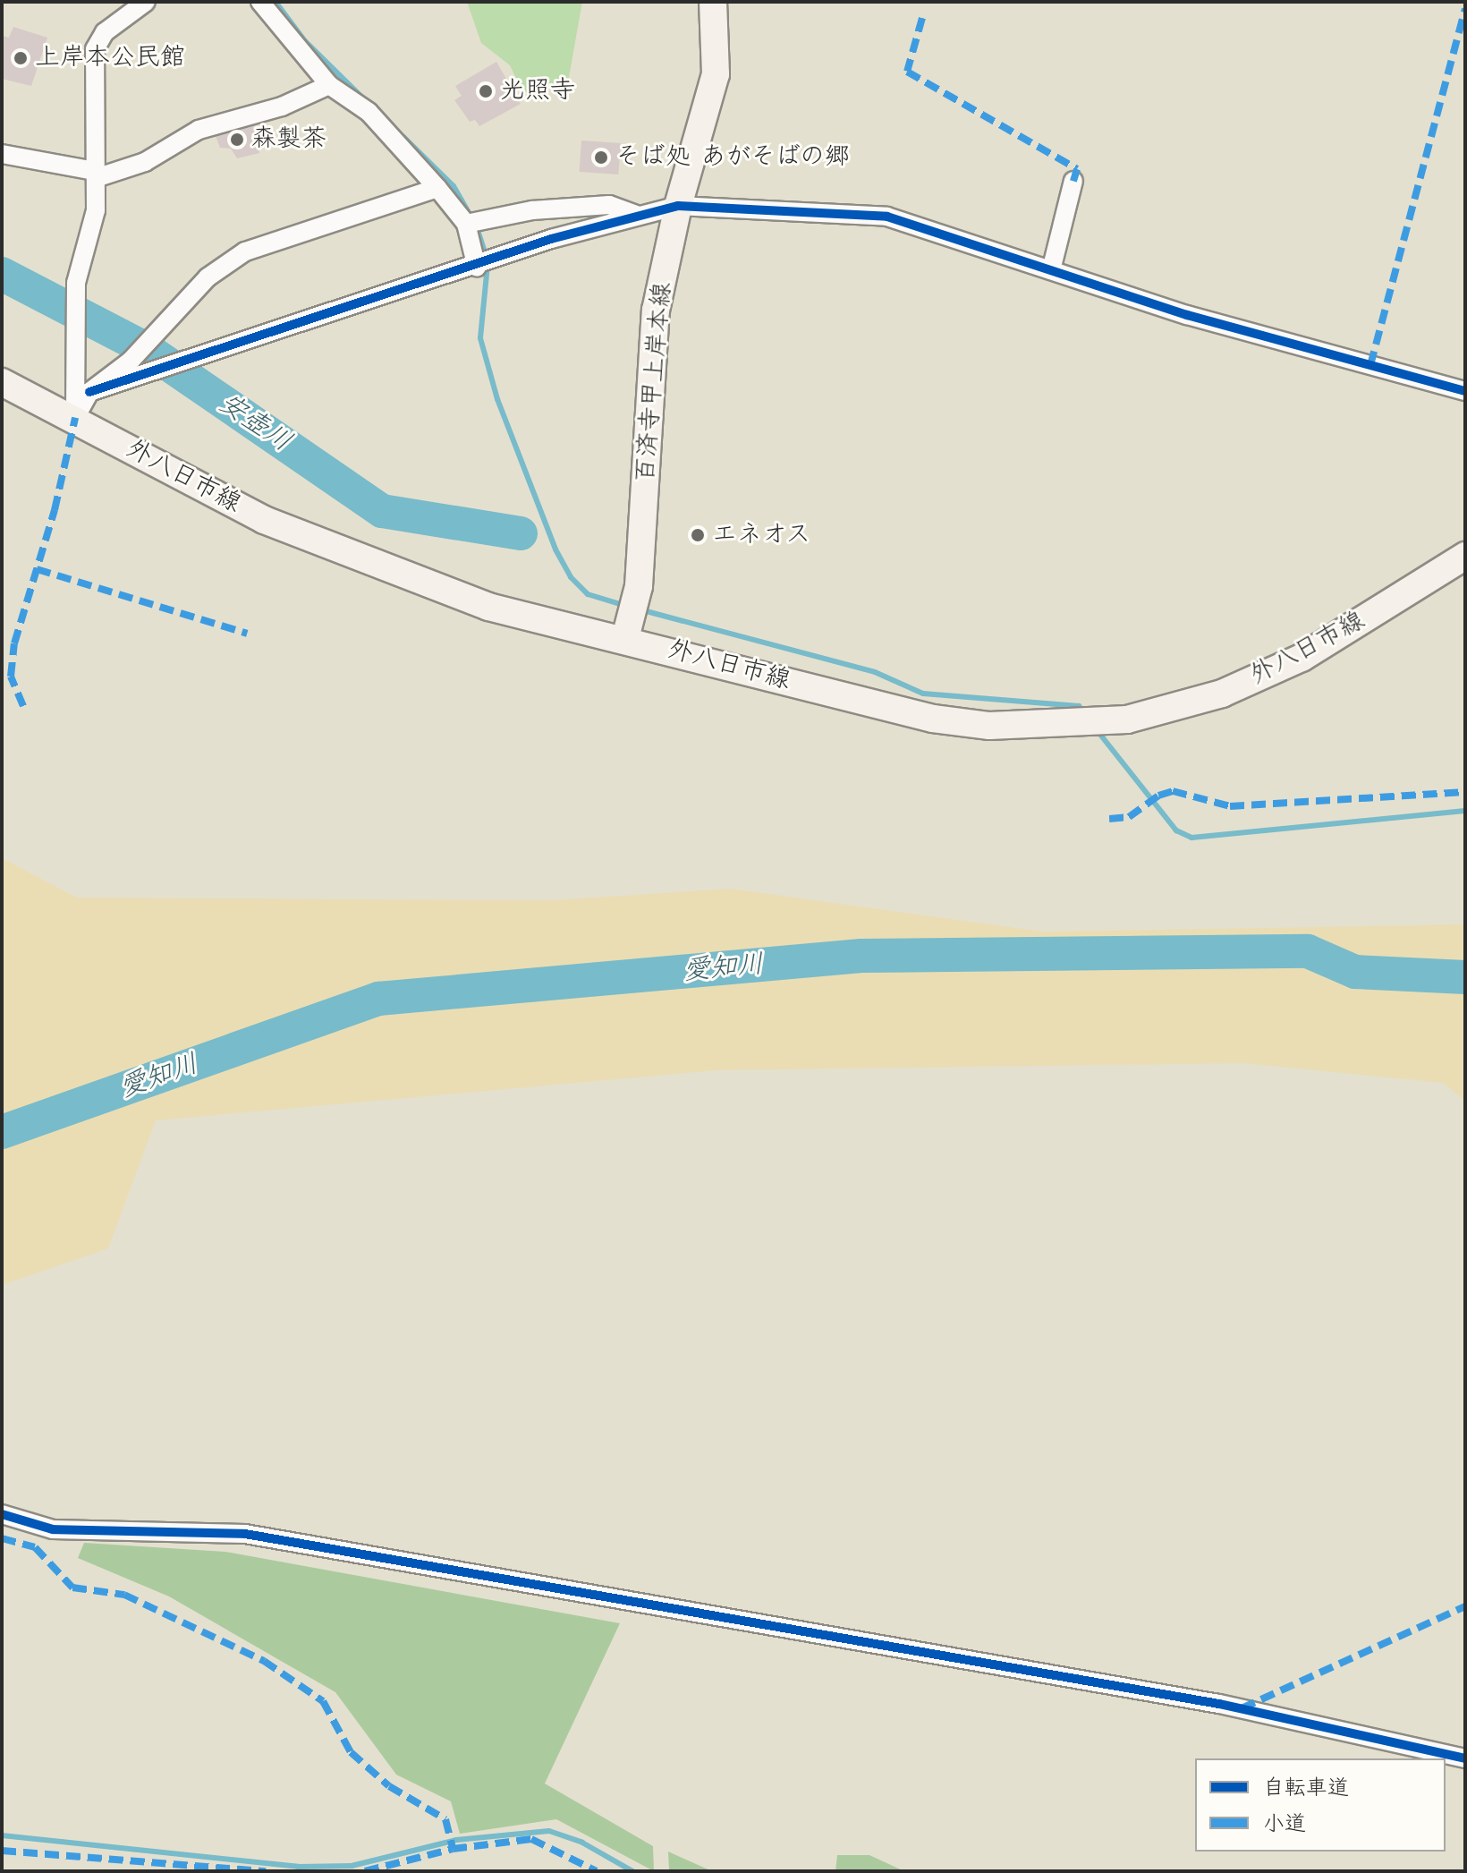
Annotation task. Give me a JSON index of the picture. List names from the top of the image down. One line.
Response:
{"streets":{"main road":["百済寺甲上岸本線","外八日市線"]},"crossings":[["百済寺甲上岸本線","外八日市線"]],"water":["安壺川","愛知川"],"places":["上岸本公民館","光照寺","森製茶","そば処 あがそばの郷","エネオス"],"legend":["自転車道","小道"]}
